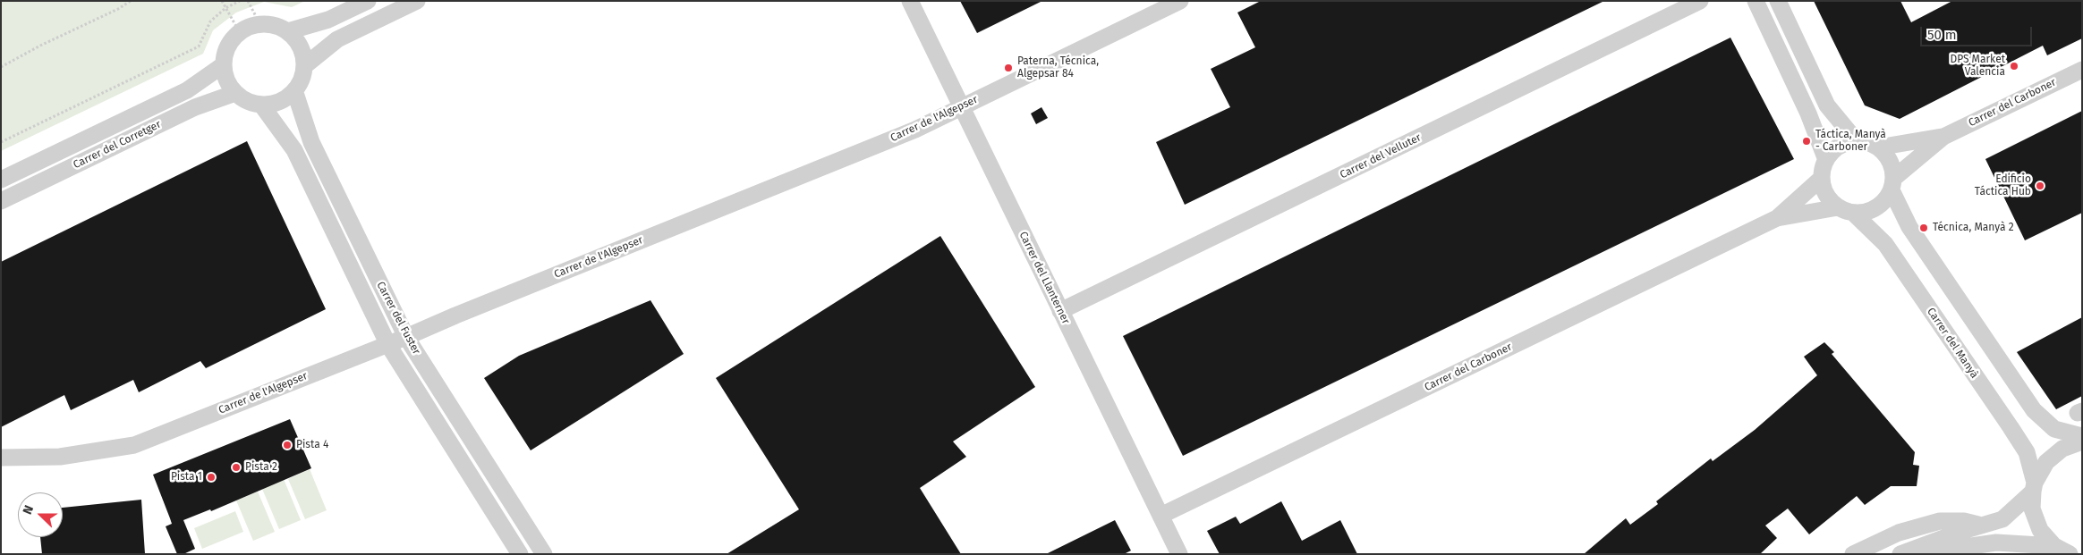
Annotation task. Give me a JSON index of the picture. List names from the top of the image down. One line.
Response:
{"streets":{"street":["Carrer del Carboner","Carrer de l'Algepser","Carrer del Corretger","Carrer del Velluter","Carrer del Llanterner","Carrer del Fuster","Carrer del Manyà"]},"crossings":[["Carrer del Carboner","Carrer del Llanterner"],["Carrer del Carboner","Carrer del Manyà"],["Carrer de l'Algepser","Carrer del Llanterner"],["Carrer de l'Algepser","Carrer del Fuster"],["Carrer del Corretger","Carrer del Fuster"],["Carrer del Velluter","Carrer del Llanterner"]],"places":["DPS Market Valencia","Paterna, Técnica, Algepsar 84","Táctica, Manyà - Carboner","Edificio Táctica Hub","Técnica, Manyà 2","Pista 4","Pista 2","Pista 1"],"scale_bar":"50 m","north":"left"}
